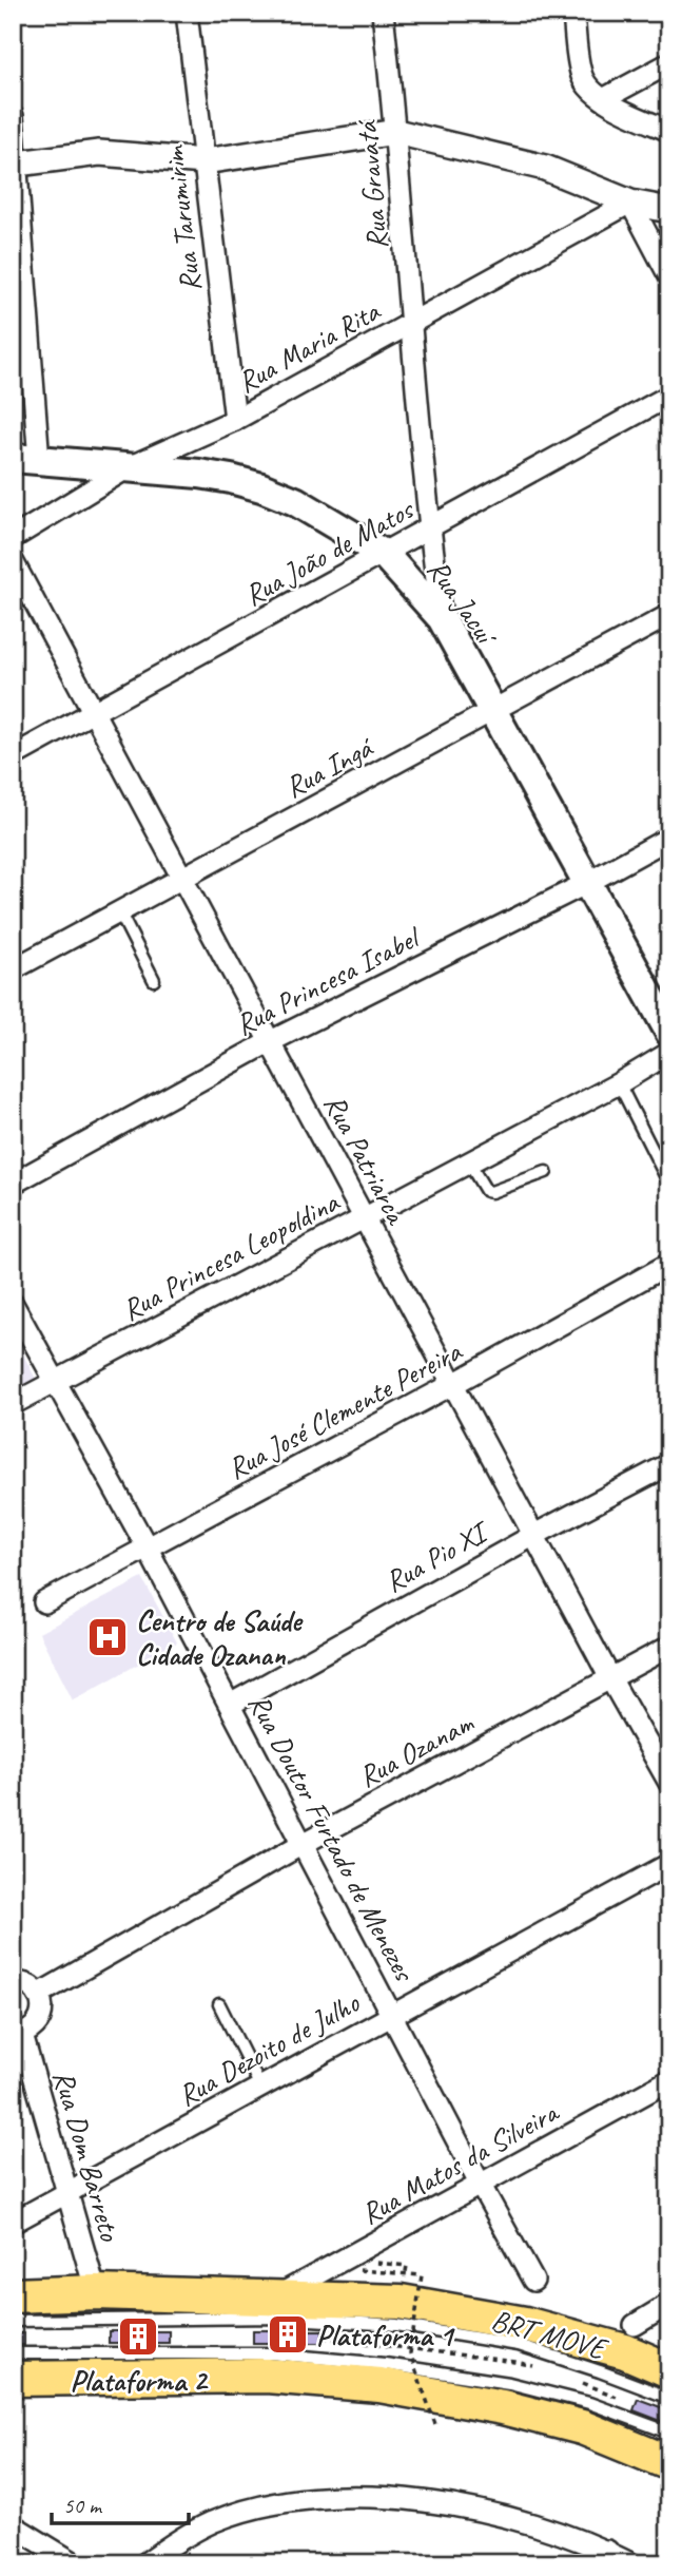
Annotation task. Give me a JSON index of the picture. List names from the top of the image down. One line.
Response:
{"streets":{"main road":["Rua Jacuí"],"street":["Rua Gravatá","Rua Tarumirim","Rua Maria Rita","Rua João de Matos","Rua Ingá","Rua Princesa Isabel","Rua Patriarca","Rua Princesa Leopoldina","Rua José Clemente Pereira","Rua Pio XI","Rua Ozanam","Rua Doutor Furtado de Menezes","Rua Dezoito de Julho","Rua Dom Barreto","Rua Matos da Silveira"],"lane":["BRT MOVE"]},"crossings":[["Rua Gravatá","Rua Maria Rita"],["Rua Gravatá","Rua João de Matos"],["Rua Gravatá","Rua Jacuí"],["Rua Tarumirim","Rua Maria Rita"],["Rua Maria Rita","Rua Jacuí"],["Rua João de Matos","Rua Jacuí"],["Rua João de Matos","Rua Patriarca"],["Rua Jacuí","Rua Ingá"],["Rua Jacuí","Rua Princesa Isabel"],["Rua Ingá","Rua Patriarca"],["Rua Princesa Isabel","Rua Patriarca"],["Rua Patriarca","Rua Princesa Leopoldina"],["Rua Patriarca","Rua José Clemente Pereira"],["Rua Patriarca","Rua Pio XI"],["Rua Patriarca","Rua Ozanam"],["Rua Princesa Leopoldina","Rua Doutor Furtado de Menezes"],["Rua José Clemente Pereira","Rua Doutor Furtado de Menezes"],["Rua Pio XI","Rua Doutor Furtado de Menezes"],["Rua Ozanam","Rua Doutor Furtado de Menezes"],["Rua Doutor Furtado de Menezes","Rua Dezoito de Julho"],["Rua Doutor Furtado de Menezes","Rua Matos da Silveira"],["Rua Dezoito de Julho","Rua Dom Barreto"]],"places":{"hospital":["Centro de Saúde Cidade Ozanan"],"building":["Plataforma 1","Plataforma 2"]},"scale_bar":"50 m"}
